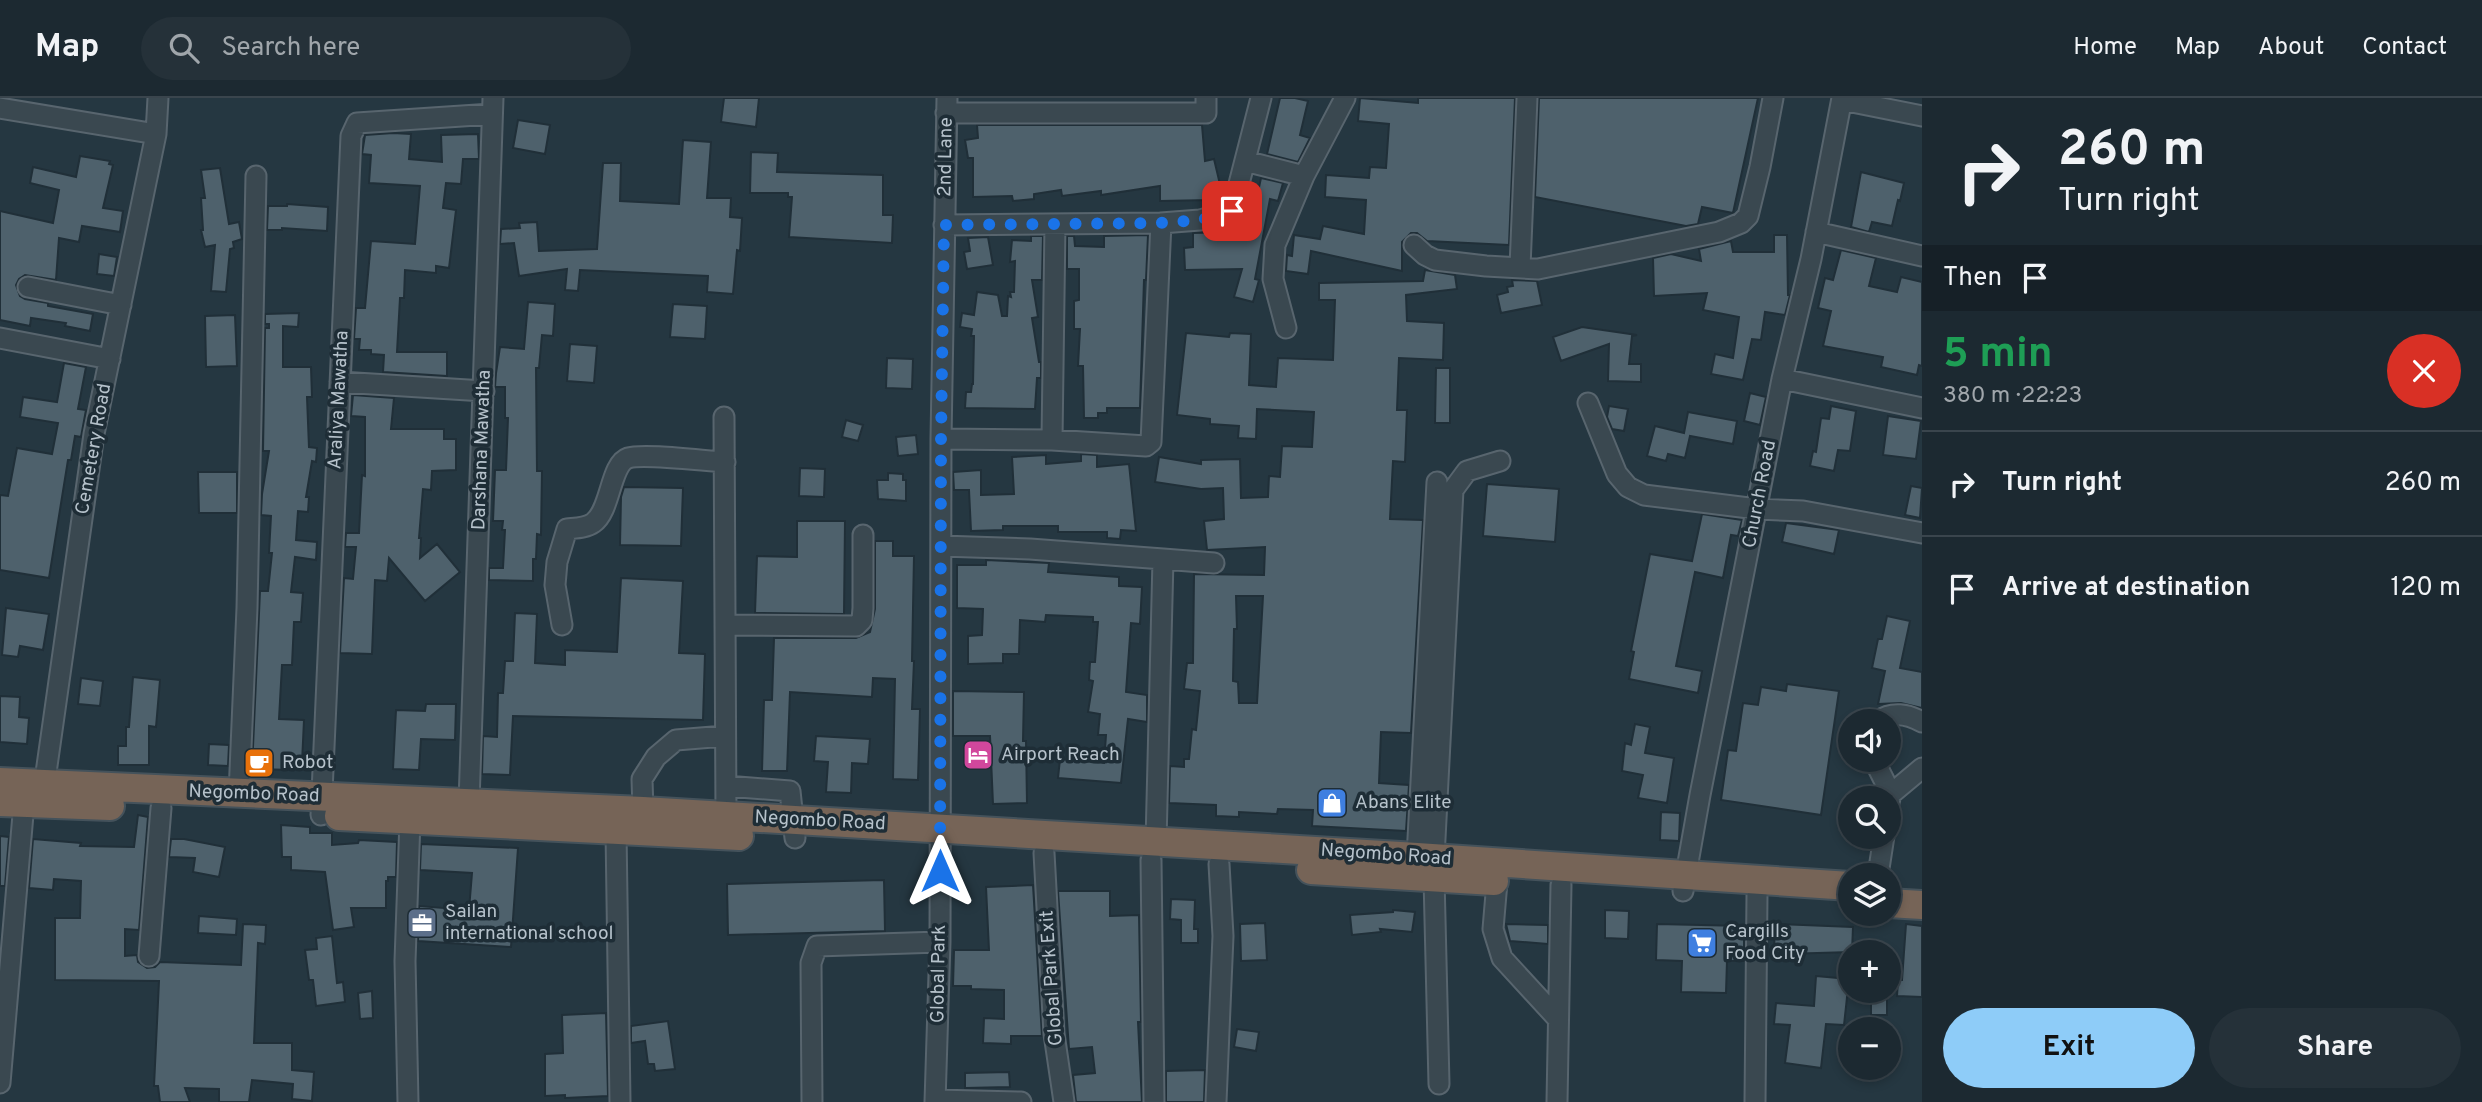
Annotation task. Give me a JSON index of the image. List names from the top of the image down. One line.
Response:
{"streets":{"highway":["Negombo Road"],"street":["2nd Lane","Araliya Mawatha","Cemetery Road","Darshana Mawatha","Church Road","Global Park","Global Park Exit"]},"crossings":[["2nd Lane","Negombo Road"],["2nd Lane","Global Park"],["Araliya Mawatha","Darshana Mawatha"],["Araliya Mawatha","Negombo Road"],["Cemetery Road","Negombo Road"],["Darshana Mawatha","Negombo Road"],["Church Road","Negombo Road"],["Negombo Road","Global Park"],["Negombo Road","Global Park Exit"]],"places":{"hotel":["Airport Reach"],"cafe":["Robot"],"shop":["Abans Elite"],"office":["Sailan international school"],"supermarket":["Cargills Food City"]},"page":{"header":"Map","search":"Search here","nav":["Home","Map","About","Contact"],"turn":["260 m","Turn right"],"then":"Then","heading":["5 min","380 m · 22:23"],"list":[{"name":"Turn right","value":"260 m"},{"name":"Arrive at destination","value":"120 m"}],"map_buttons":["+","−"],"buttons":["Exit","Share"]}}
